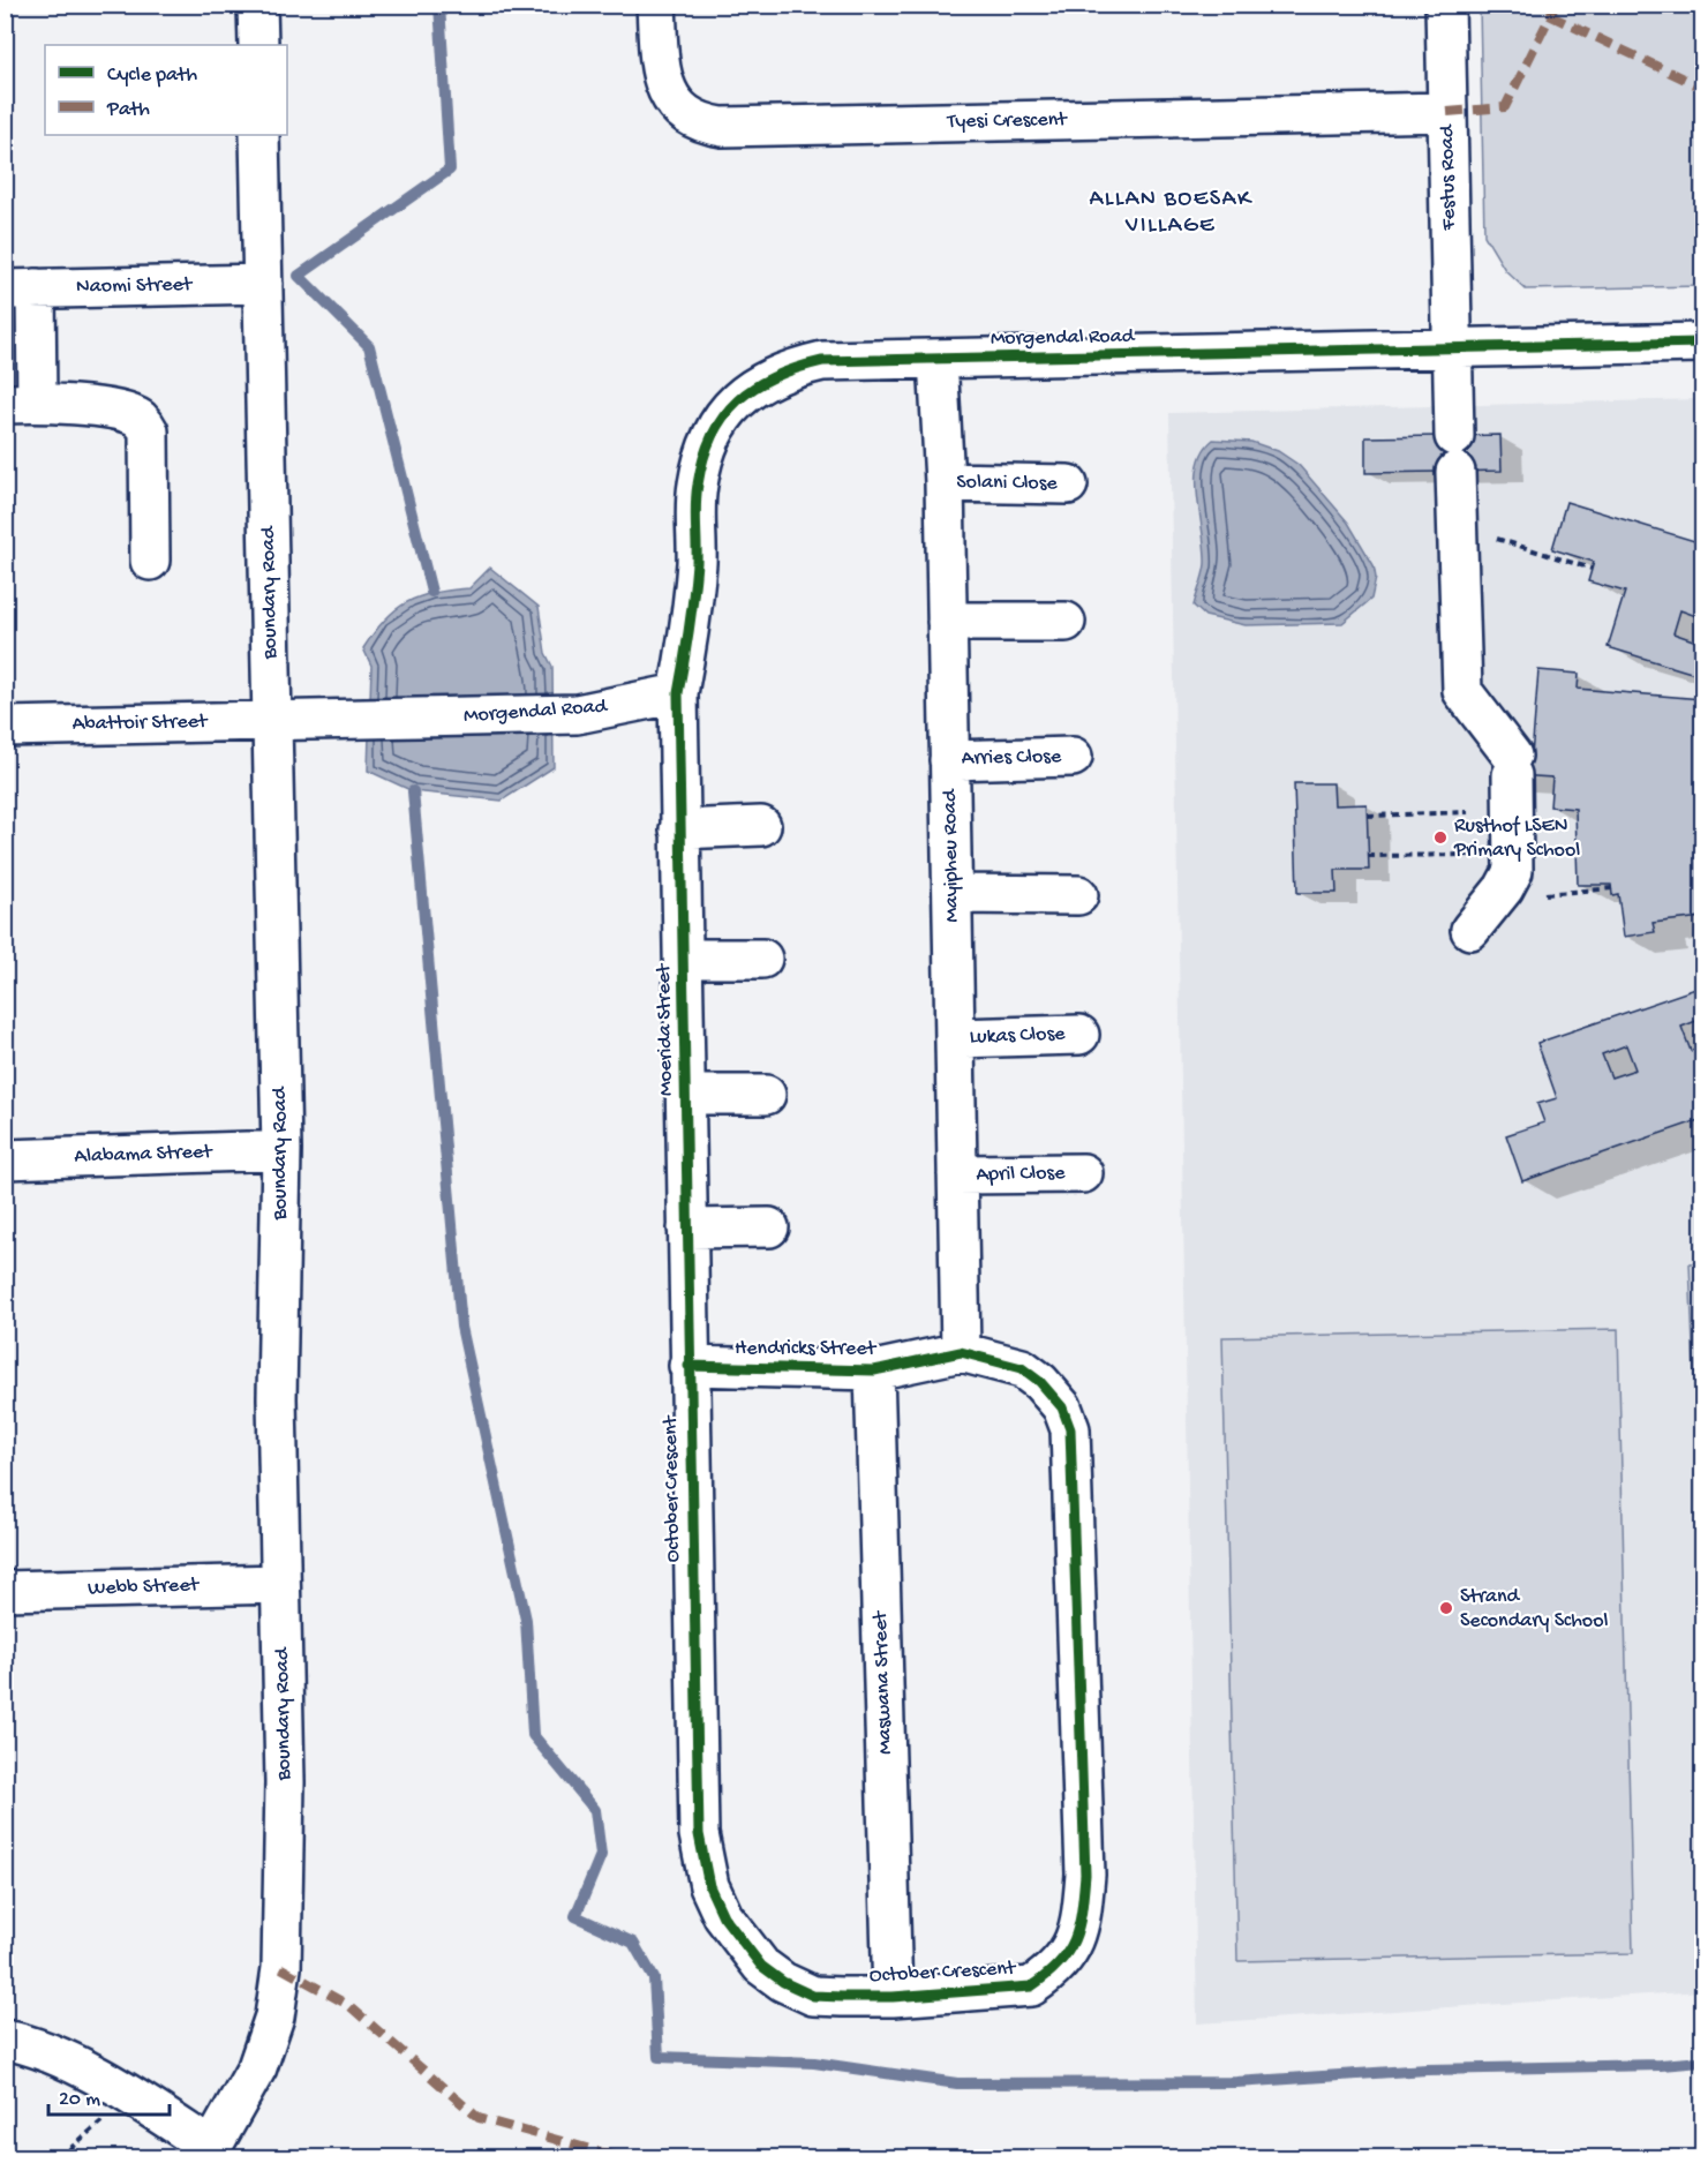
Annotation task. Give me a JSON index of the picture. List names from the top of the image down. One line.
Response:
{"streets":{"street":["Tyesi Crescent","Festus Road","Naomi Street","Morgendal Road","Solani Close","Boundary Road","Abattoir Street","Arries Close","Mayipheu Road","Moerida Street","Lukas Close","Alabama Street","April Close","Hendricks Street","October Crescent","Webb Street","Maswana Street"]},"crossings":[["Tyesi Crescent","Festus Road"],["Festus Road","Morgendal Road"],["Naomi Street","Boundary Road"],["Morgendal Road","Boundary Road"],["Morgendal Road","Abattoir Street"],["Morgendal Road","Mayipheu Road"],["Morgendal Road","Moerida Street"],["Solani Close","Mayipheu Road"],["Boundary Road","Abattoir Street"],["Boundary Road","Alabama Street"],["Boundary Road","Webb Street"],["Arries Close","Mayipheu Road"],["Mayipheu Road","Lukas Close"],["Mayipheu Road","April Close"],["Mayipheu Road","Hendricks Street"],["Mayipheu Road","October Crescent"],["Moerida Street","Hendricks Street"],["Moerida Street","October Crescent"],["Hendricks Street","October Crescent"],["Hendricks Street","Maswana Street"],["October Crescent","Maswana Street"]],"districts":["ALLAN BOESAK VILLAGE"],"places":["Rusthof LSEN Primary School","Strand Secondary School"],"legend":["Cycle path","Path"],"scale_bar":"20 m"}
